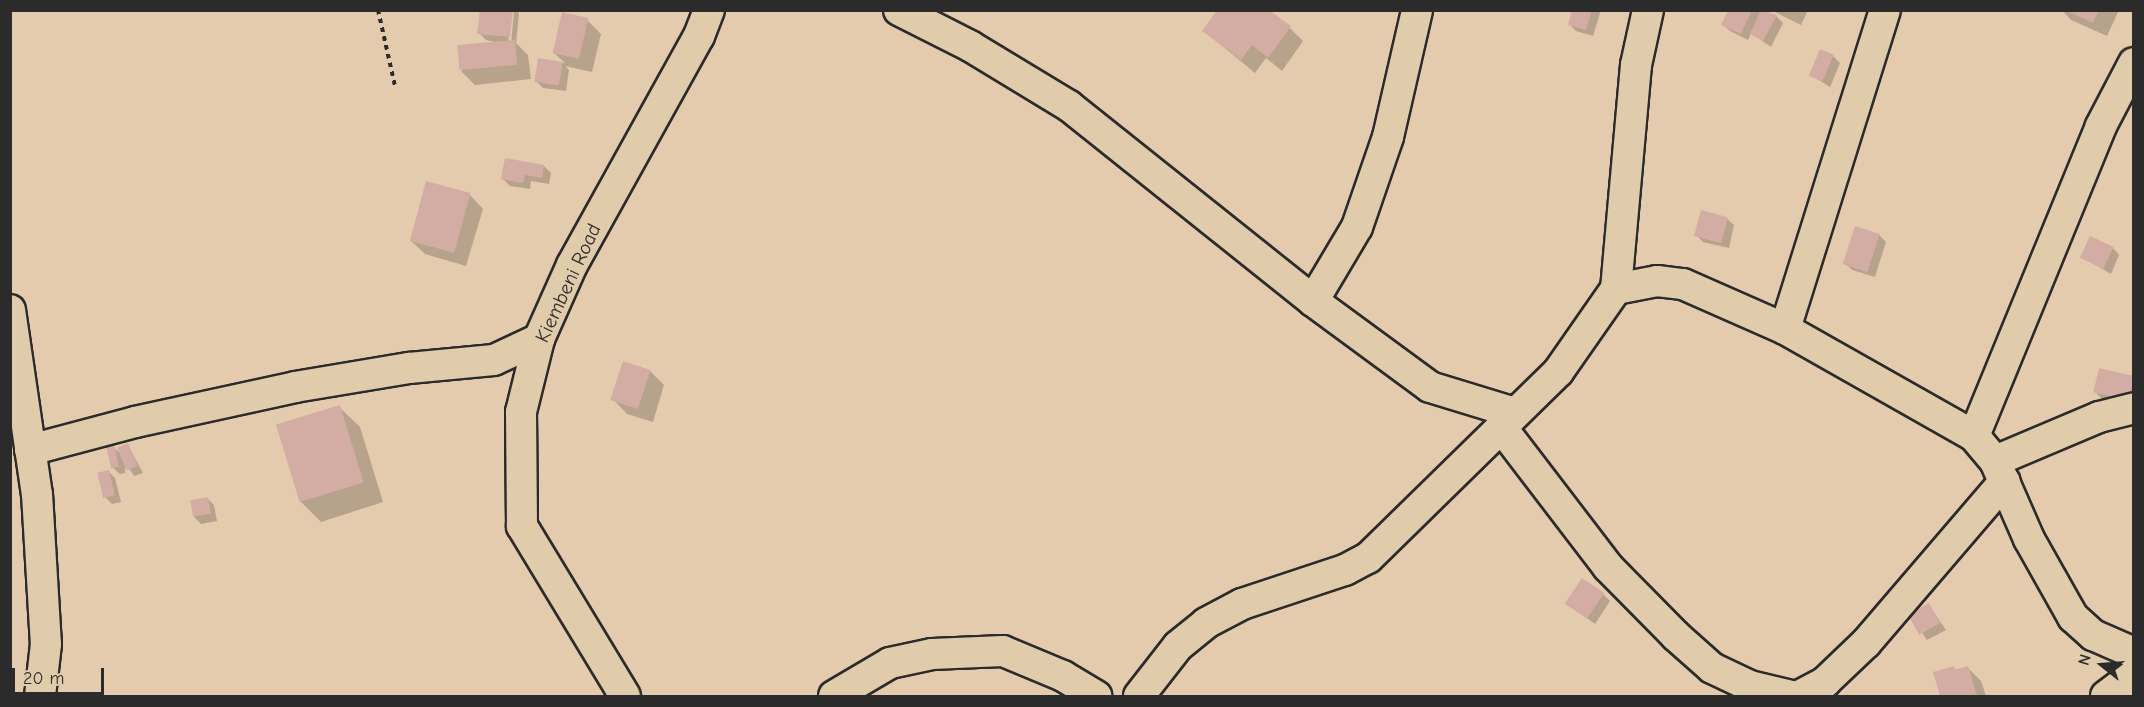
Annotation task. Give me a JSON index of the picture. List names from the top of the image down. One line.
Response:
{"streets":{"street":["Kiembeni Road"]},"scale_bar":"20 m","north":"left"}
